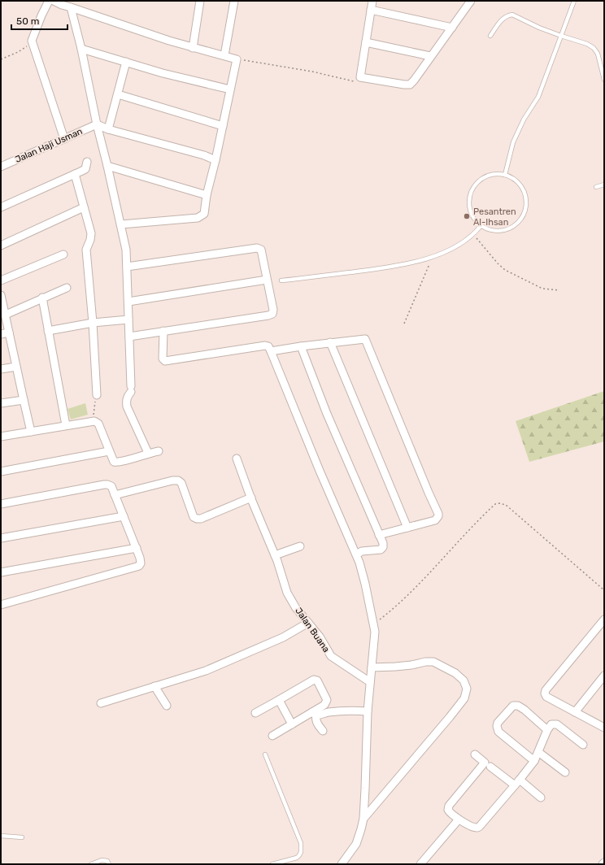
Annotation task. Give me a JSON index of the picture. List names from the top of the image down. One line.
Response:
{"streets":{"street":["Jalan Haji Usman","Jalan Buana"]},"places":["Pesantren Al-Ihsan"],"scale_bar":"50 m"}
